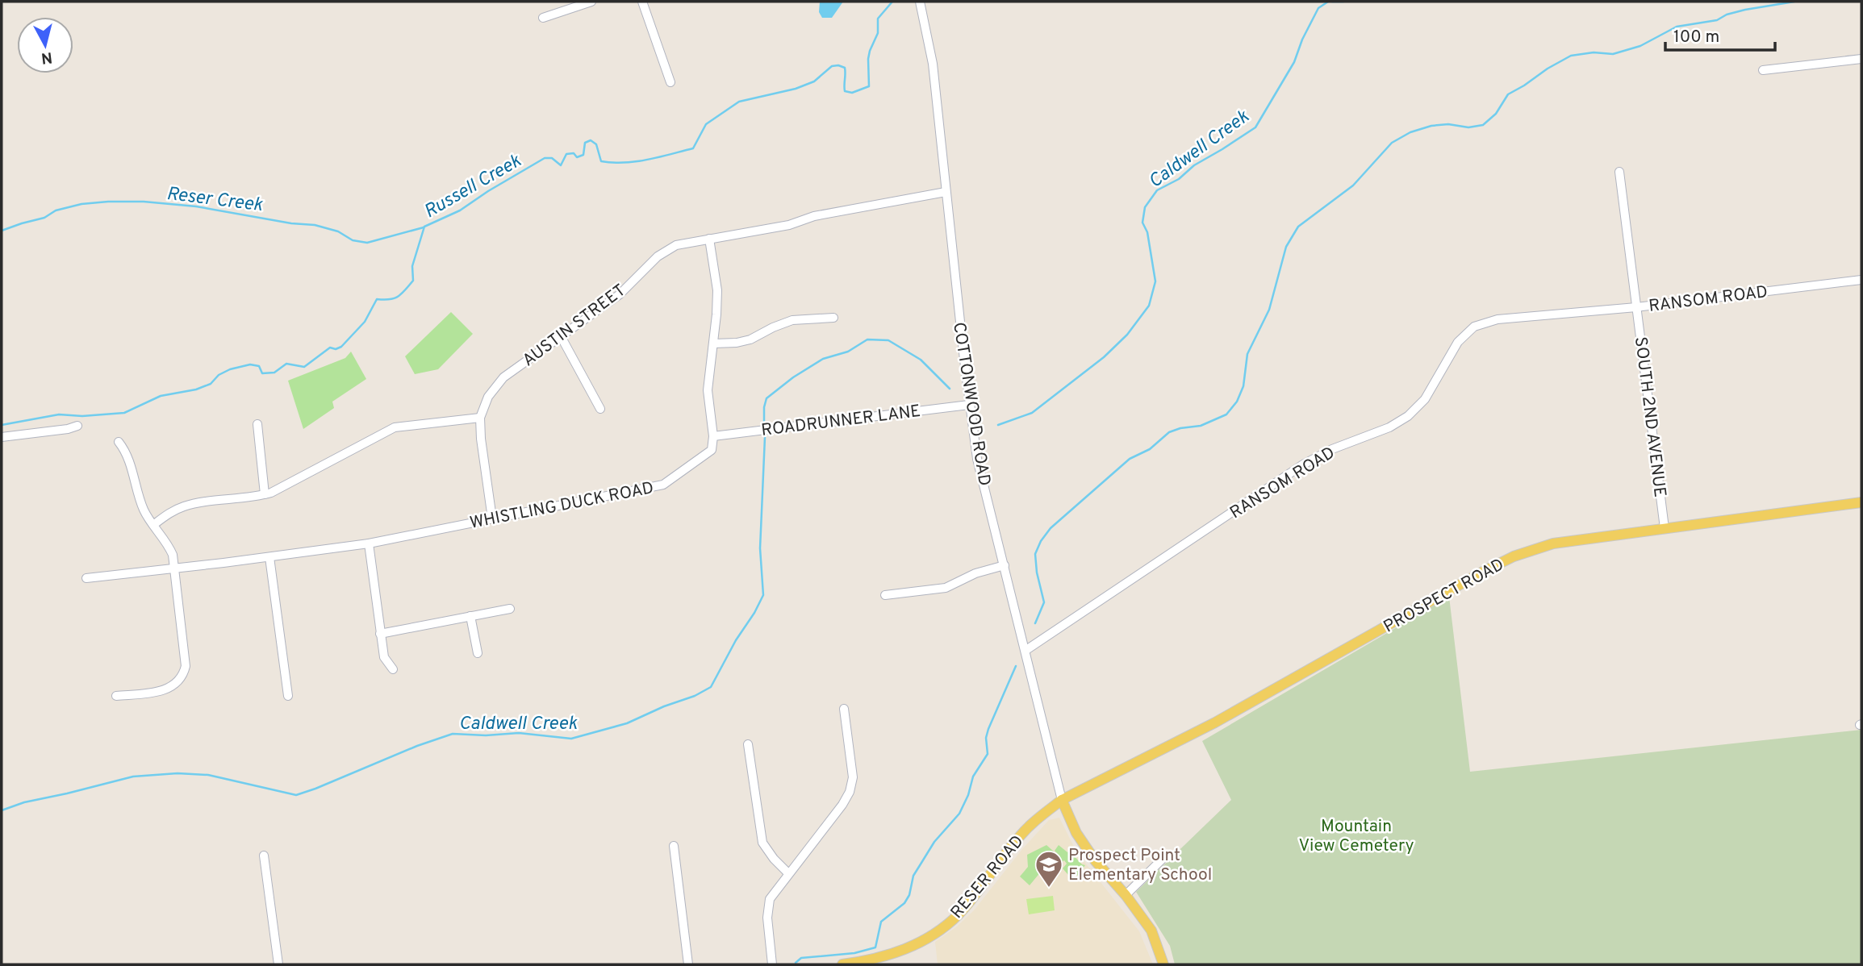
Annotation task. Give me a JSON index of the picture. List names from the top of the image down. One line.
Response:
{"streets":{"main road":["PROSPECT ROAD","RESER ROAD"],"street":["RANSOM ROAD","AUSTIN STREET","COTTONWOOD ROAD","SOUTH 2ND AVENUE","ROADRUNNER LANE","WHISTLING DUCK ROAD"]},"crossings":[["RANSOM ROAD","COTTONWOOD ROAD"],["RANSOM ROAD","SOUTH 2ND AVENUE"],["AUSTIN STREET","COTTONWOOD ROAD"],["AUSTIN STREET","WHISTLING DUCK ROAD"],["COTTONWOOD ROAD","ROADRUNNER LANE"],["COTTONWOOD ROAD","PROSPECT ROAD"],["COTTONWOOD ROAD","RESER ROAD"],["SOUTH 2ND AVENUE","PROSPECT ROAD"],["ROADRUNNER LANE","WHISTLING DUCK ROAD"],["PROSPECT ROAD","RESER ROAD"]],"water":["Caldwell Creek","Russell Creek","Reser Creek"],"parks":["Mountain View Cemetery"],"places":{"school or university":["Prospect Point Elementary School"]},"scale_bar":"100 m","north":"bottom"}
